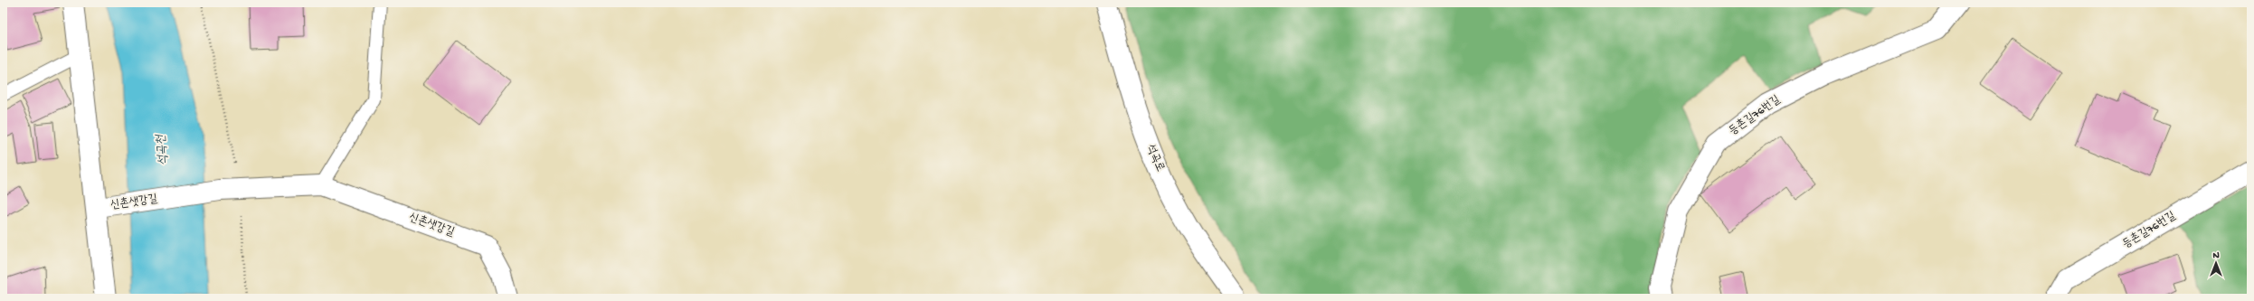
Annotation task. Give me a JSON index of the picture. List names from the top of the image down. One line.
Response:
{"streets":{"street":["등촌길76번길","석곡로","신촌샛강길"]},"water":["석곡천"],"north":"top"}
